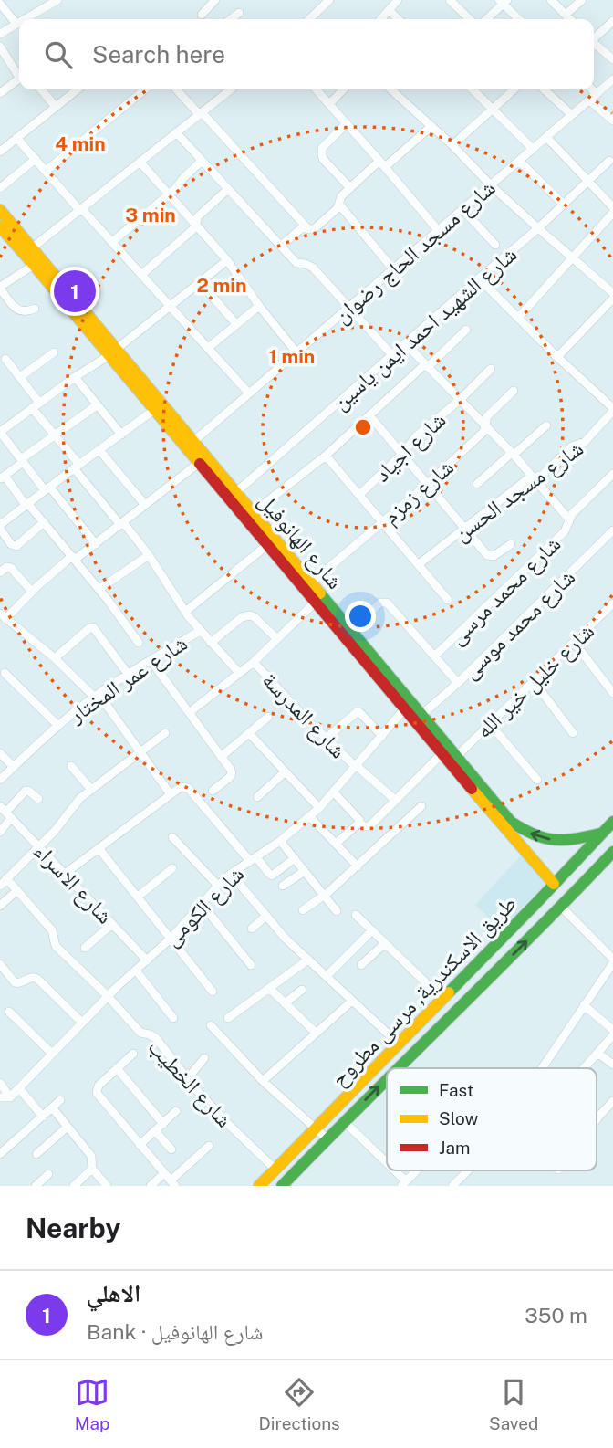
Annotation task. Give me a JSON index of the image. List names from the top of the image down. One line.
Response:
{"streets":{"street":["شارع مسجد الحاج رضوان","شارع الشهيد احمد ايمن ياسين","شارع اجياد","شارع مسجد الحسن","شارع زمزم","شارع الهانوفيل","شارع محمد مرسى","شارع محمد موسى","شارع عمر المختار","شارع خليل خير الله","شارع المدرسة","شارع الاسراء","شارع الكومى","طريق الاسكندرية, مرسى مطروح","شارع الخطيب"]},"crossings":[["شارع مسجد الحاج رضوان","شارع الهانوفيل"],["شارع الشهيد احمد ايمن ياسين","شارع الهانوفيل"],["شارع زمزم","شارع الهانوفيل"],["شارع الهانوفيل","شارع محمد موسى"],["شارع الهانوفيل","شارع خليل خير الله"],["شارع الهانوفيل","شارع الكومى"],["شارع الهانوفيل","طريق الاسكندرية, مرسى مطروح"],["شارع المدرسة","شارع الكومى"],["شارع الاسراء","شارع الكومى"],["شارع الكومى","شارع الخطيب"],["طريق الاسكندرية, مرسى مطروح","شارع الخطيب"]],"legend":["Fast","Slow","Jam"],"page":{"search":"Search here","pins":"1","heading":"Nearby","list":[{"mark":"1","name":"الاهلي","note":"Bank · شارع الهانوفيل","value":"350 m"}],"nav":["Map","Directions","Saved"]},"rings":["4 min","3 min","2 min","1 min"]}
